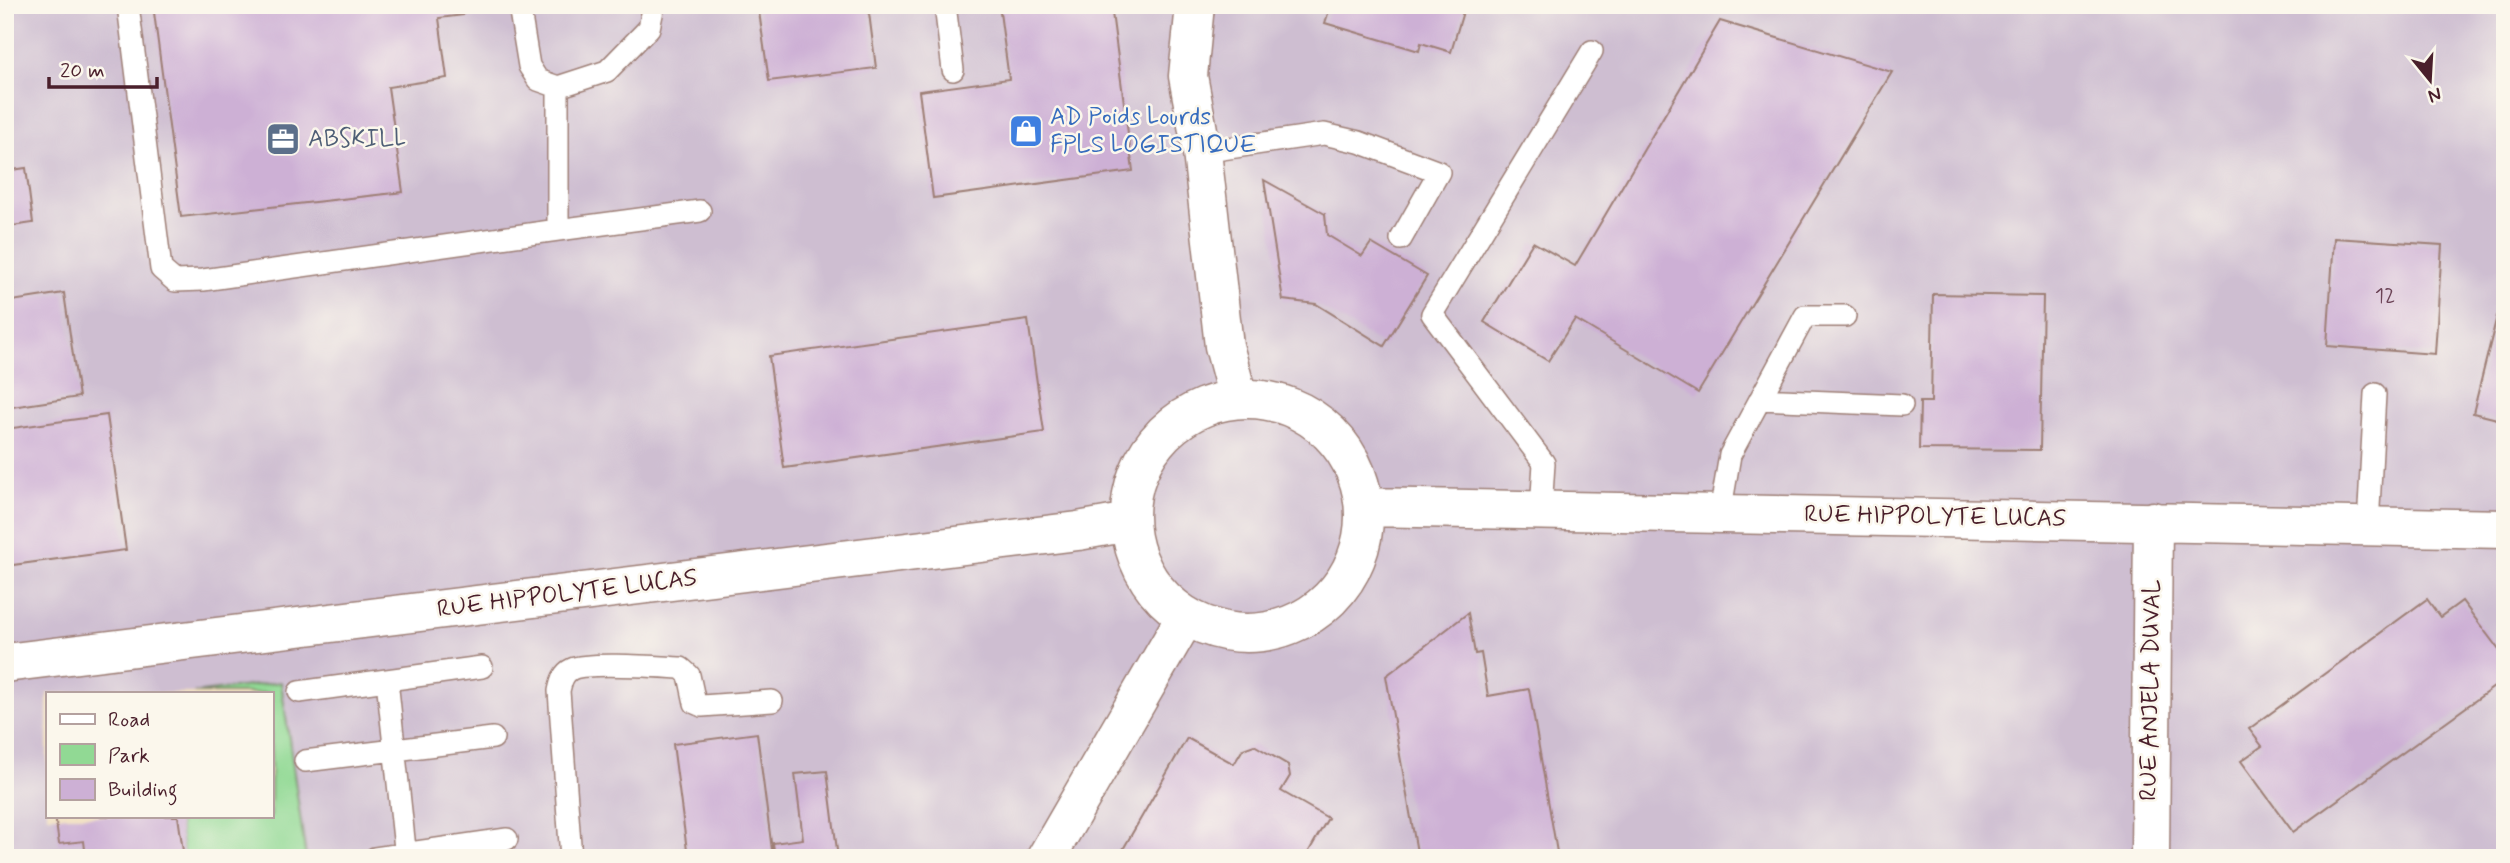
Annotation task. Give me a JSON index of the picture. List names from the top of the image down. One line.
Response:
{"streets":{"street":["RUE HIPPOLYTE LUCAS","RUE ANJELA DUVAL"]},"crossings":[["RUE HIPPOLYTE LUCAS","RUE ANJELA DUVAL"]],"places":{"shop":["AD Poids Lourds FPLS LOGISTIQUE"],"office":["ABSKILL"]},"house_numbers":["12"],"legend":["Road","Park","Building"],"scale_bar":"20 m","north":"bottom"}
